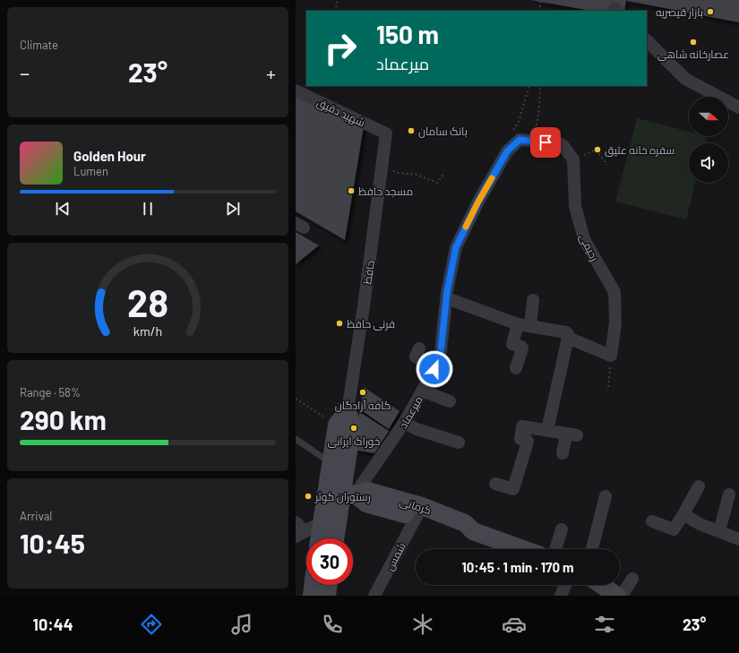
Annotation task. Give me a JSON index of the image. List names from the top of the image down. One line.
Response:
{"streets":{"street":["شهید دقیق","رحیمی","حافظ","میرعماد","کرمانی","شمس"]},"crossings":[["شهید دقیق","حافظ"],["حافظ","میرعماد"],["حافظ","کرمانی"],["میرعماد","کرمانی"],["کرمانی","شمس"]],"places":["بازار قیصریه","عصارخانه شاهی","بانک سامان","سفره خانه عتیق","مسجد حافظ","فرنی حافظ","کافه آزادگان","خوراک ایرانی","رستوران کوثر"],"north":"right","page":{"tile":["Climate",["Range · 58%","290 km"],["Arrival","10:45"]],"turn":["150 m","میرعماد"],"heat":["−","23°","+"],"song":["Golden Hour","Lumen"],"limit":"30","trip":"10:45 · 1 min · 170 m","tabs":["10:44","23°"],"gauge":["28","km/h"]}}
